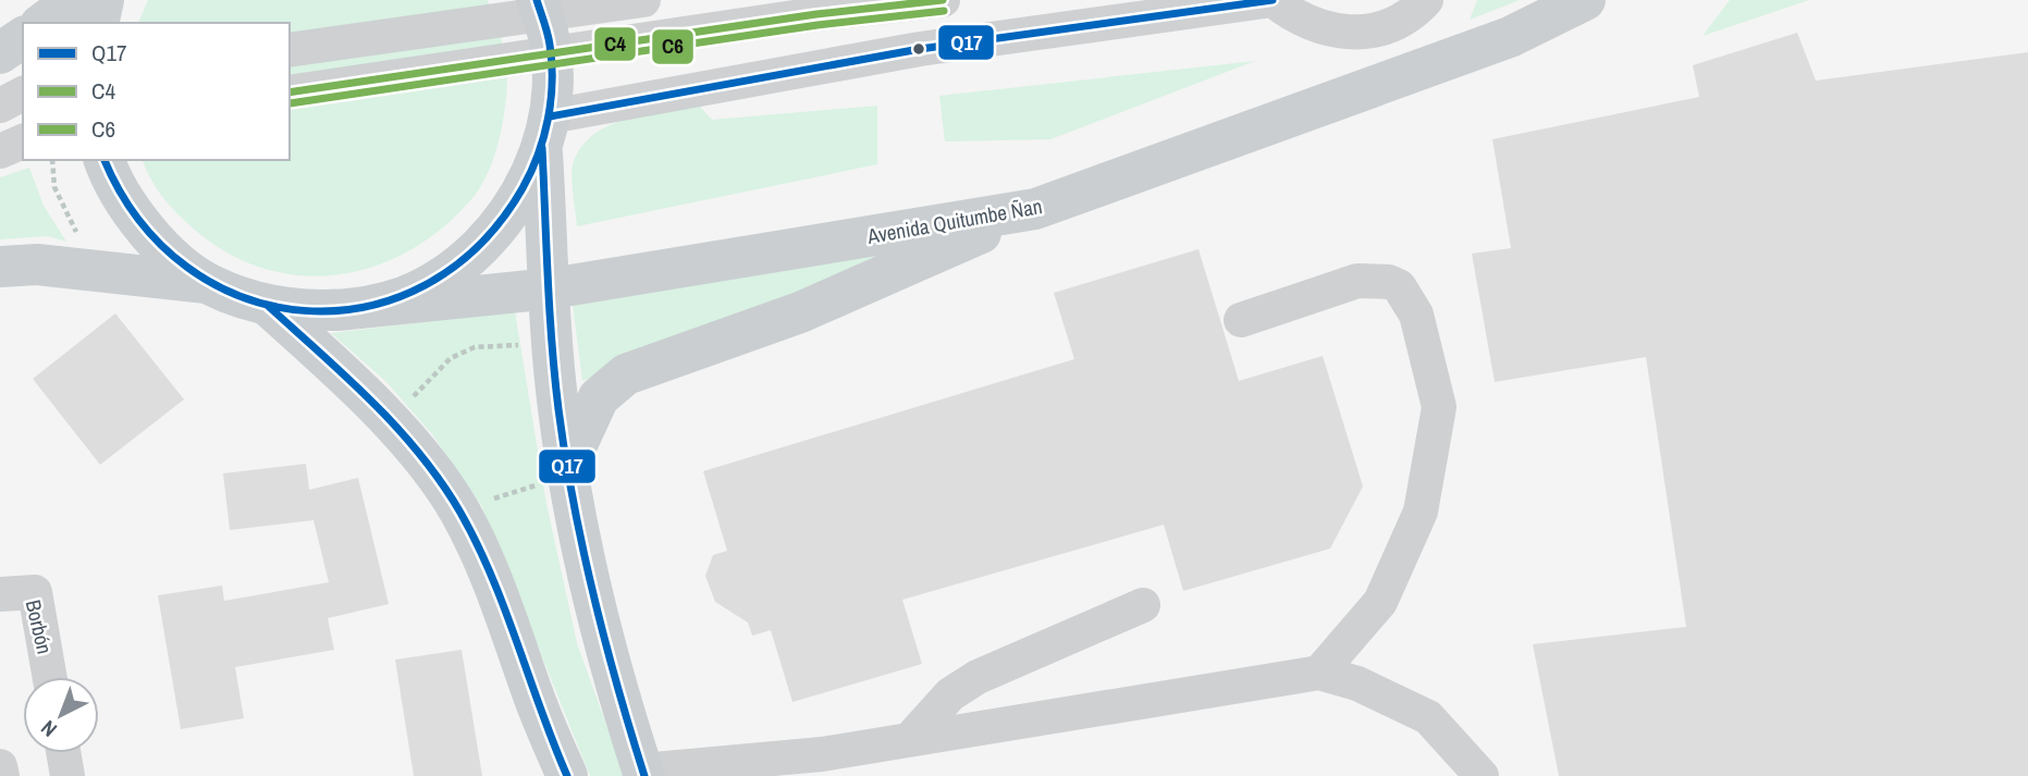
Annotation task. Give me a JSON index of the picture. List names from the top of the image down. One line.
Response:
{"streets":{"main road":["Avenida Quitumbe Ñan"],"street":["Borbón"]},"lines":["transit line Q17","transit line C4","transit line C6"],"legend":["Q17","C4","C6"],"north":"bottom left"}
